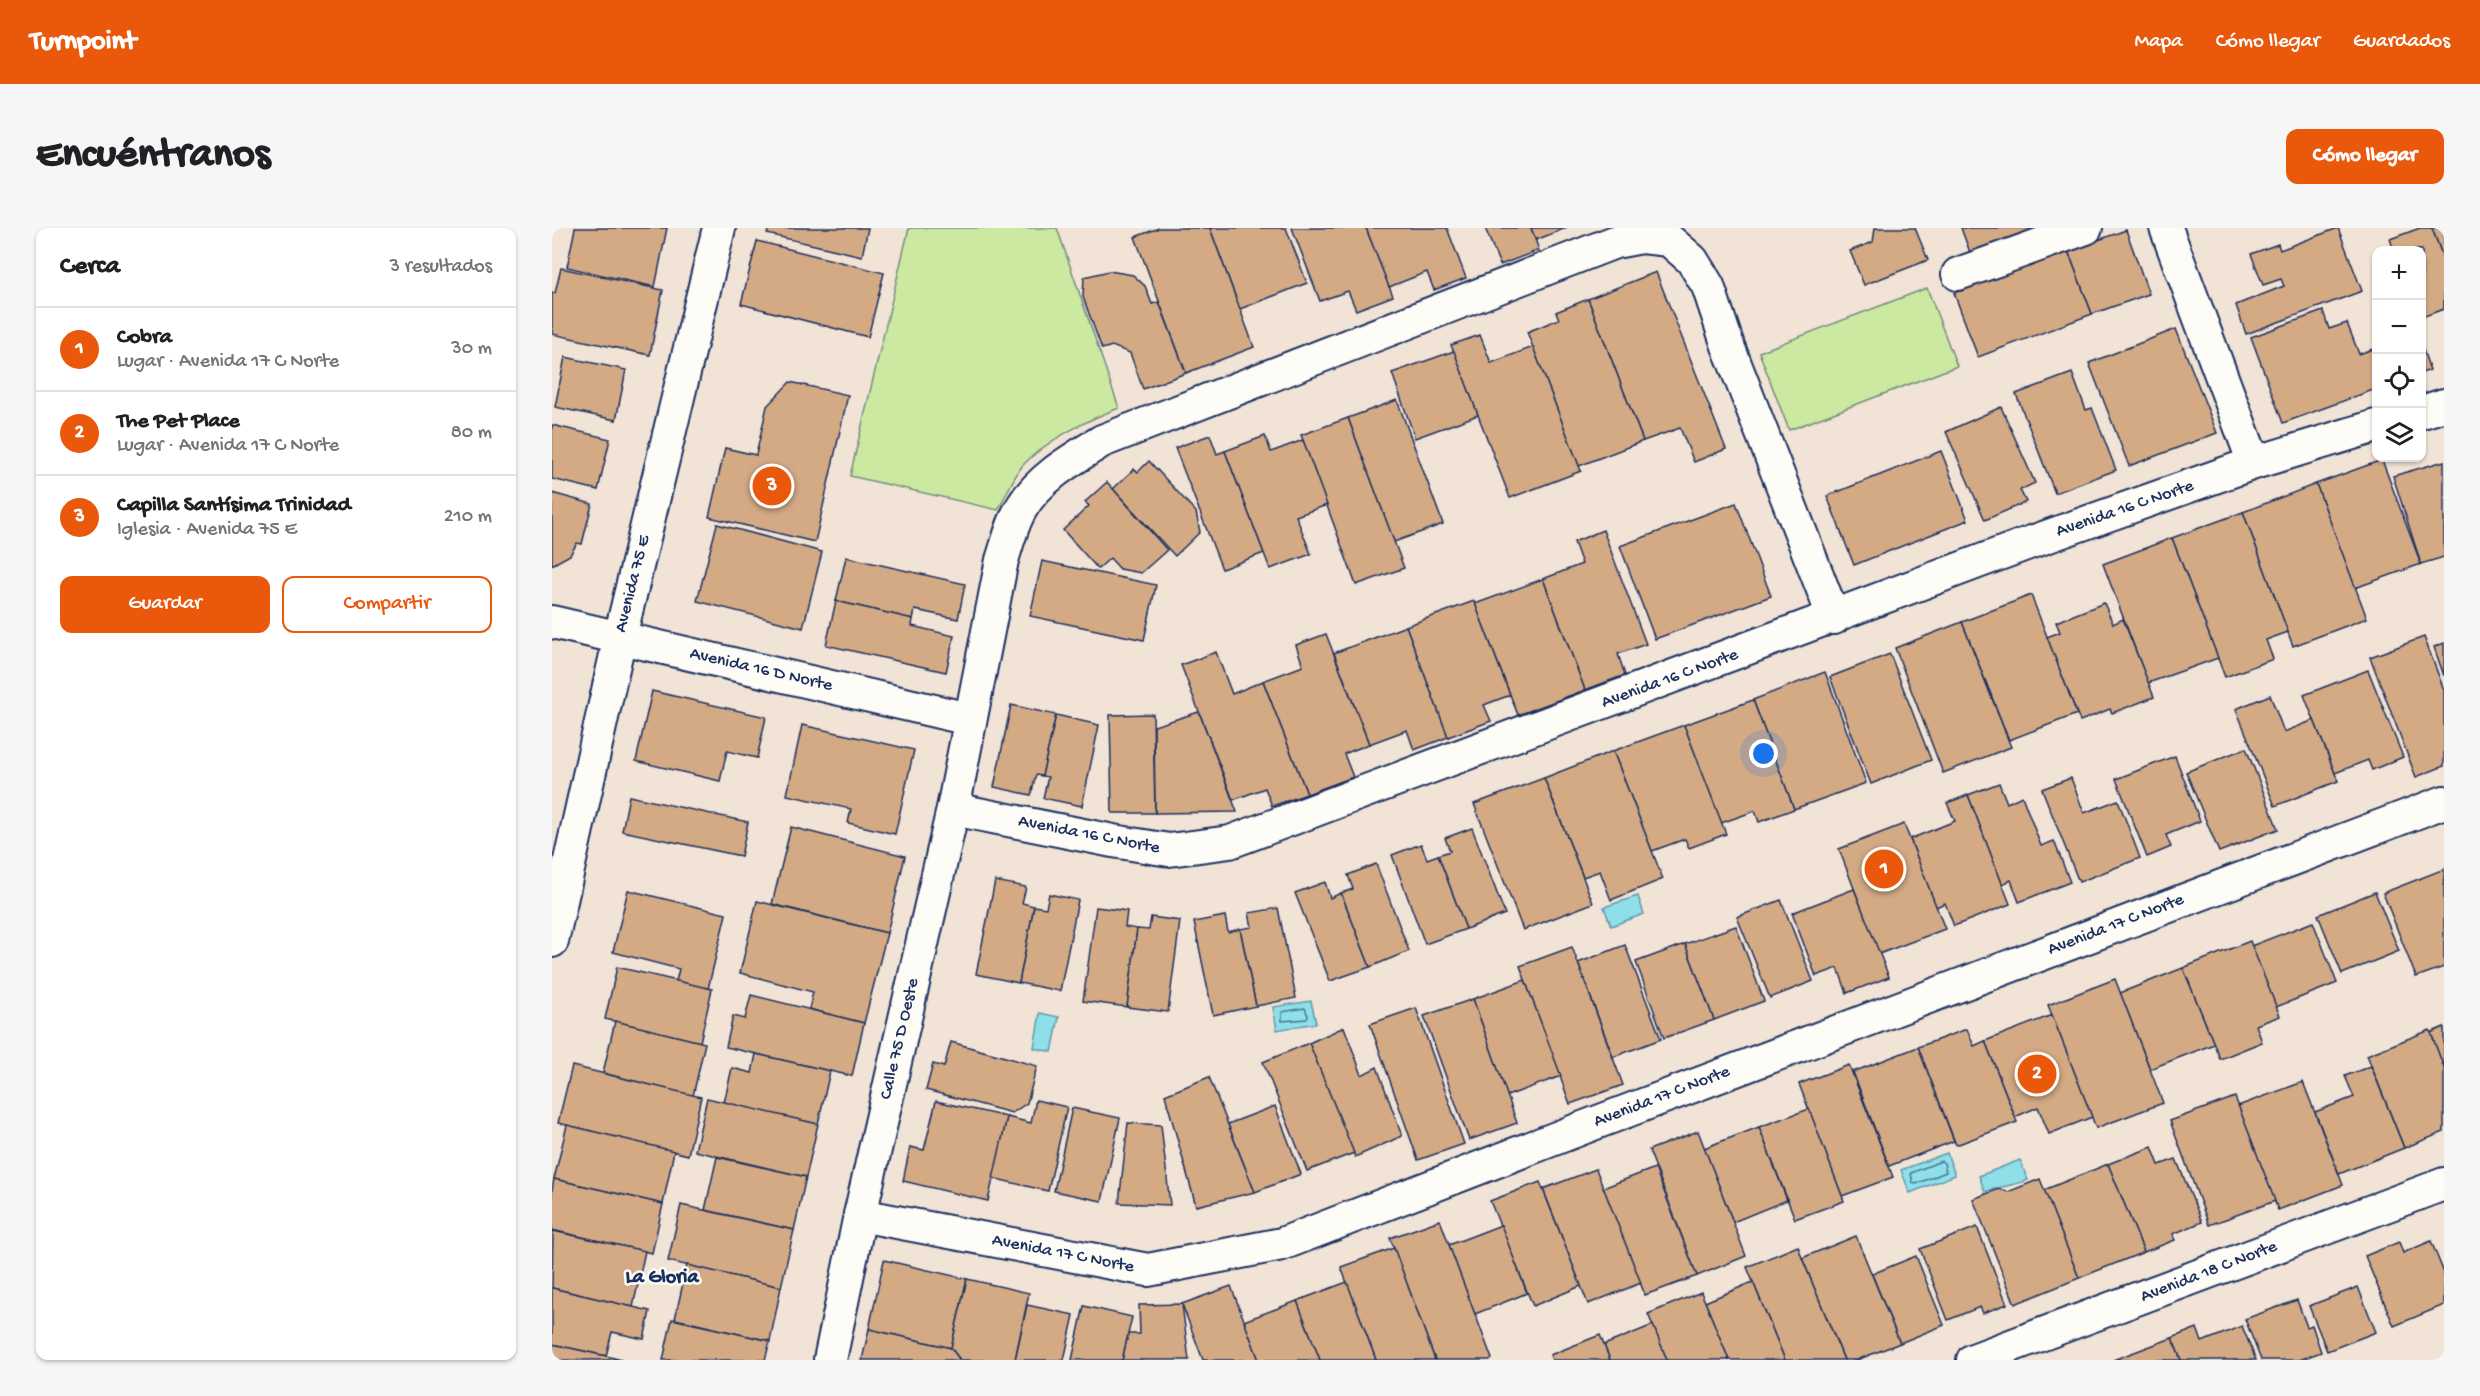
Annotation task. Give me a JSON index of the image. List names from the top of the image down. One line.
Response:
{"streets":{"street":["Avenida 16 C Norte","Avenida 75 E","Avenida 16 D Norte","Avenida 17 C Norte","Calle 75 D Oeste","Avenida 18 C Norte"]},"crossings":[["Avenida 16 C Norte","Calle 75 D Oeste"],["Avenida 75 E","Avenida 16 D Norte"],["Avenida 16 D Norte","Calle 75 D Oeste"],["Avenida 17 C Norte","Calle 75 D Oeste"]],"districts":["La Gloria"],"page":{"header":"Turnpoint","nav":["Mapa","Cómo llegar","Guardados"],"buttons":["Cómo llegar",["Guardar","Compartir"]],"title":"Encuéntranos","heading":["Cerca","3 resultados"],"map_buttons":["+","−"],"list":[{"mark":"1","name":"Cobra","note":"Lugar · Avenida 17 C Norte","value":"30 m"},{"mark":"2","name":"The Pet Place","note":"Lugar · Avenida 17 C Norte","value":"80 m"},{"mark":"3","name":"Capilla Santísima Trinidad","note":"Iglesia · Avenida 75 E","value":"210 m"}],"pins":["3","1","2"]}}
